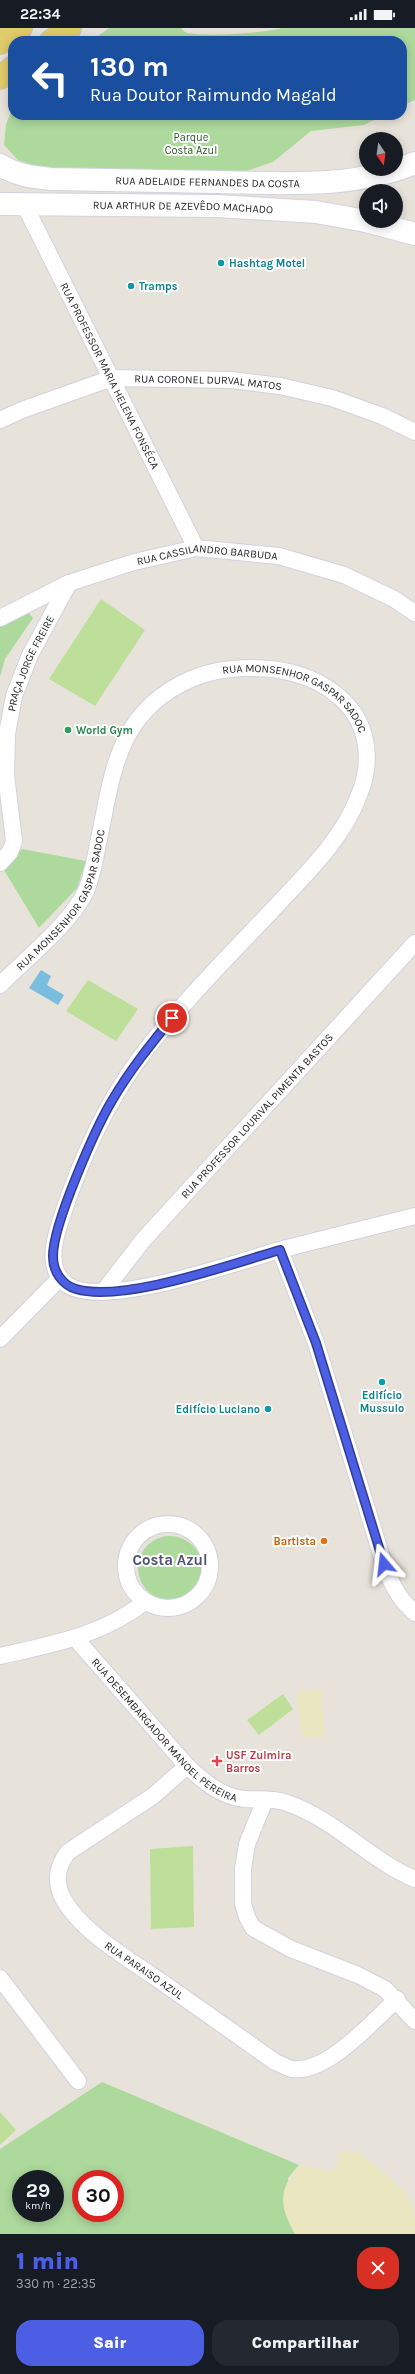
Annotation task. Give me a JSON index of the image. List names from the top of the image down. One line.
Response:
{"streets":{"street":["RUA ADELAIDE FERNANDES DA COSTA","RUA ARTHUR DE AZEVÊDO MACHADO","RUA PROFESSOR MARIA HELENA FONSÉCA","RUA CORONEL DURVAL MATOS","RUA CASSILANDRO BARBUDA","PRAÇA JORGE FREIRE","RUA MONSENHOR GASPAR SADOC","RUA PROFESSOR LOURIVAL PIMENTA BASTOS","RUA DESEMBARGADOR MANOEL PEREIRA","RUA PARAISO AZUL"]},"crossings":[["RUA ARTHUR DE AZEVÊDO MACHADO","RUA PROFESSOR MARIA HELENA FONSÉCA"],["RUA PROFESSOR MARIA HELENA FONSÉCA","RUA CORONEL DURVAL MATOS"],["RUA PROFESSOR MARIA HELENA FONSÉCA","RUA CASSILANDRO BARBUDA"],["RUA CASSILANDRO BARBUDA","PRAÇA JORGE FREIRE"],["RUA DESEMBARGADOR MANOEL PEREIRA","RUA PARAISO AZUL"]],"districts":["Costa Azul"],"parks":["Parque Costa Azul"],"places":{"other":["Hashtag Motel","Tramps","World Gym","Edifício Mussulo","Edifício Luciano","Bartista"],"health":["USF Zulmira Barros"]},"north":"bottom","page":{"status":"22:34","turn":["130 m","Rua Doutor Raimundo Magald"],"speed":"29 km/h","limit":"30","heading":["1 min","330 m · 22:35"],"buttons":["Sair","Compartilhar"]}}
